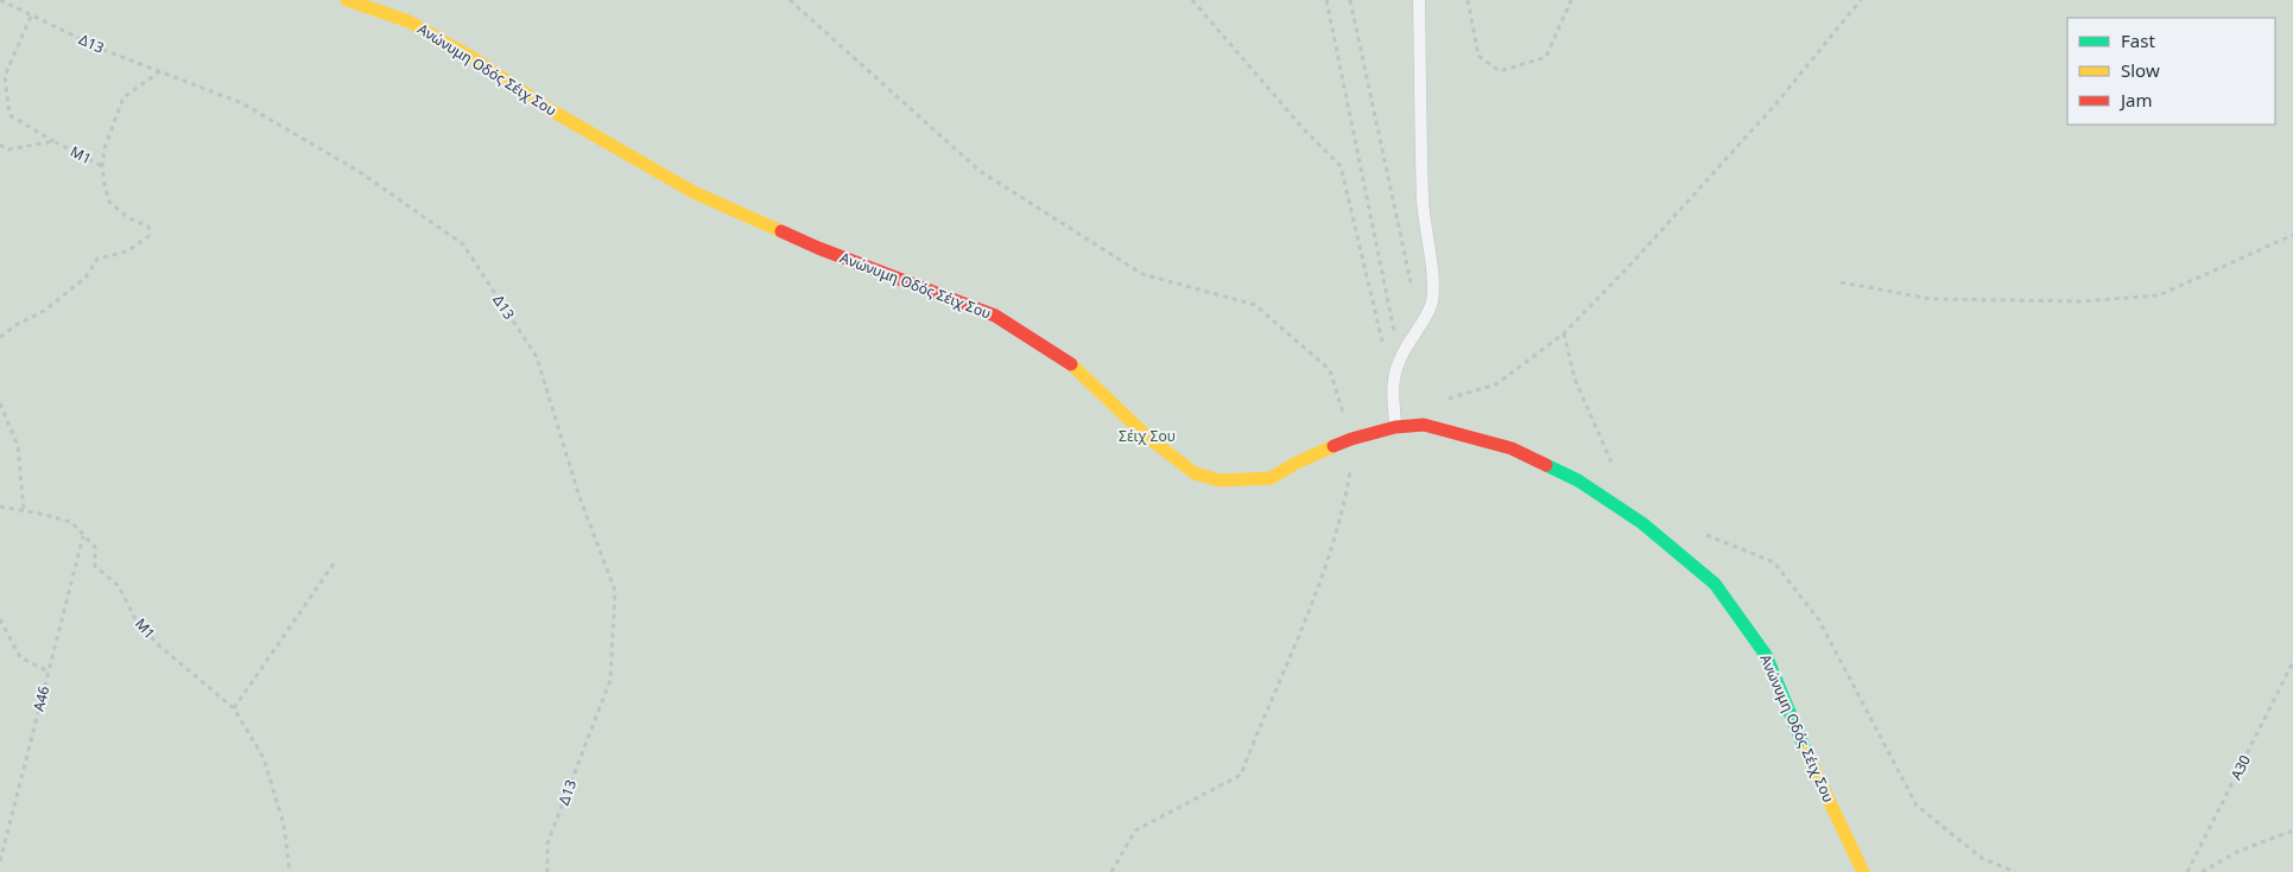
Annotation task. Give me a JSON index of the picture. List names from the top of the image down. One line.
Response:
{"streets":{"street":["Ανώνυμη Οδός Σέιχ Σου"],"path":["Δ13","Μ1","Α46","Α30"]},"crossings":[["Μ1","Α46"]],"parks":["Σέιχ Σου"],"legend":["Fast","Slow","Jam"]}
